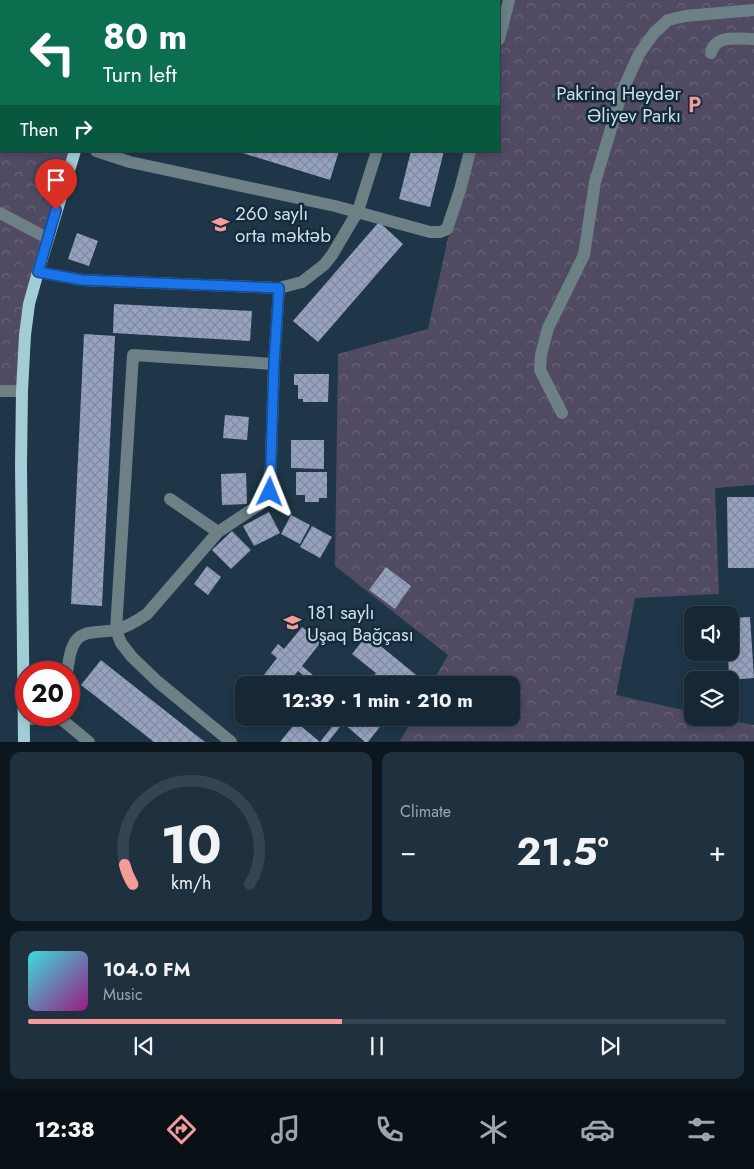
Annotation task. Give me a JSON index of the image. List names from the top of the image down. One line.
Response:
{"places":{"parking":["Pakrinq Heydər Əliyev Parkı"],"school or university":["260 saylı orta məktəb","181 saylı Uşaq Bağçası"]},"page":{"turn":["80 m","Turn left"],"then":"Then","limit":"20","trip":"12:39 · 1 min · 210 m","tile":"Climate","heat":["−","21.5°","+"],"song":["104.0 FM","Music"],"tabs":"12:38","gauge":["10","km/h"]}}
